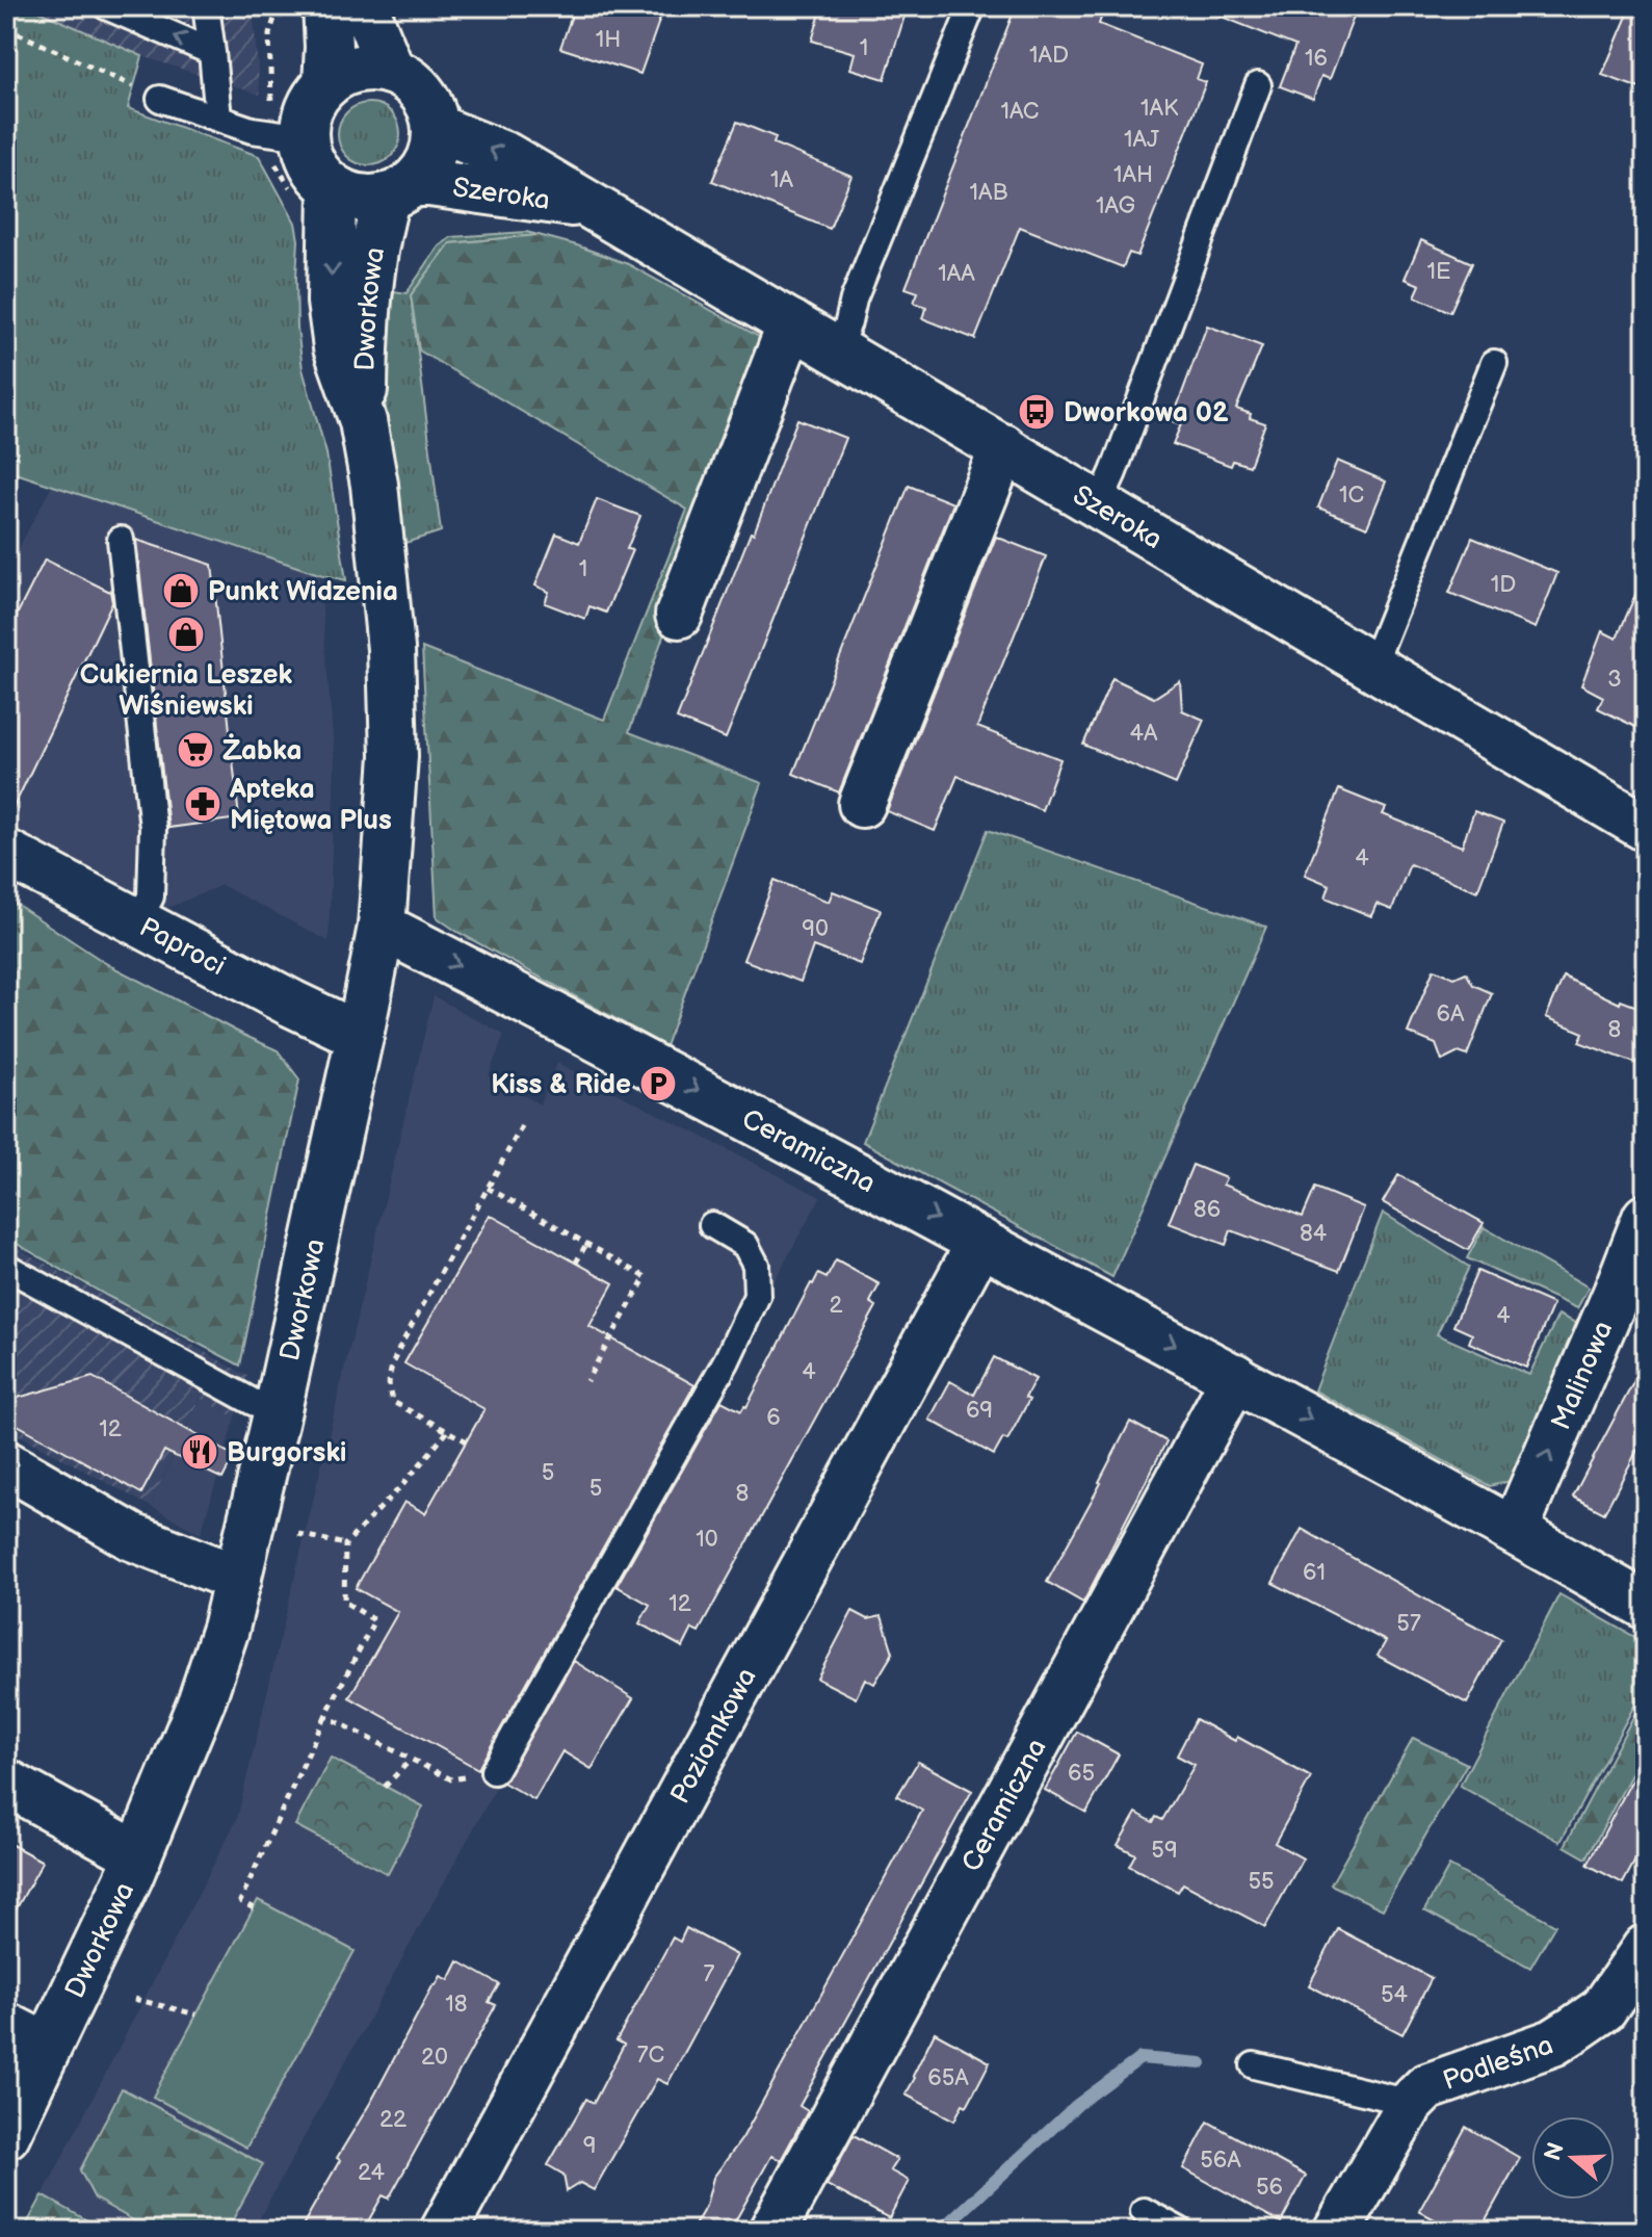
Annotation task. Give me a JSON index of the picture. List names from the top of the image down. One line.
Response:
{"streets":{"street":["Szeroka","Dworkowa","Paproci","Ceramiczna","Malinowa","Poziomkowa","Podleśna"]},"crossings":[["Szeroka","Dworkowa"],["Dworkowa","Paproci"],["Dworkowa","Ceramiczna"],["Ceramiczna","Malinowa"],["Ceramiczna","Poziomkowa"]],"one_way":["Ceramiczna","Malinowa"],"places":{"bus stop":["Dworkowa 02"],"shop":["Punkt Widzenia","Cukiernia Leszek Wiśniewski"],"supermarket":["Żabka"],"pharmacy":["Apteka Miętowa Plus"],"parking":["Kiss & Ride"],"restaurant":["Burgorski"]},"house_numbers":["1H","1","1AD","16","1AK","1AC","1AJ","1AH","1A","1AB","1AG","1E","1AA","1C","1","1D","3","4A","4","90","6A","8","86","84","2","4","4","69","6","12","5","5","8","10","61","12","57","65","59","55","7","54","18","7C","20","65A","22","9","56A","24","56"],"north":"left"}
